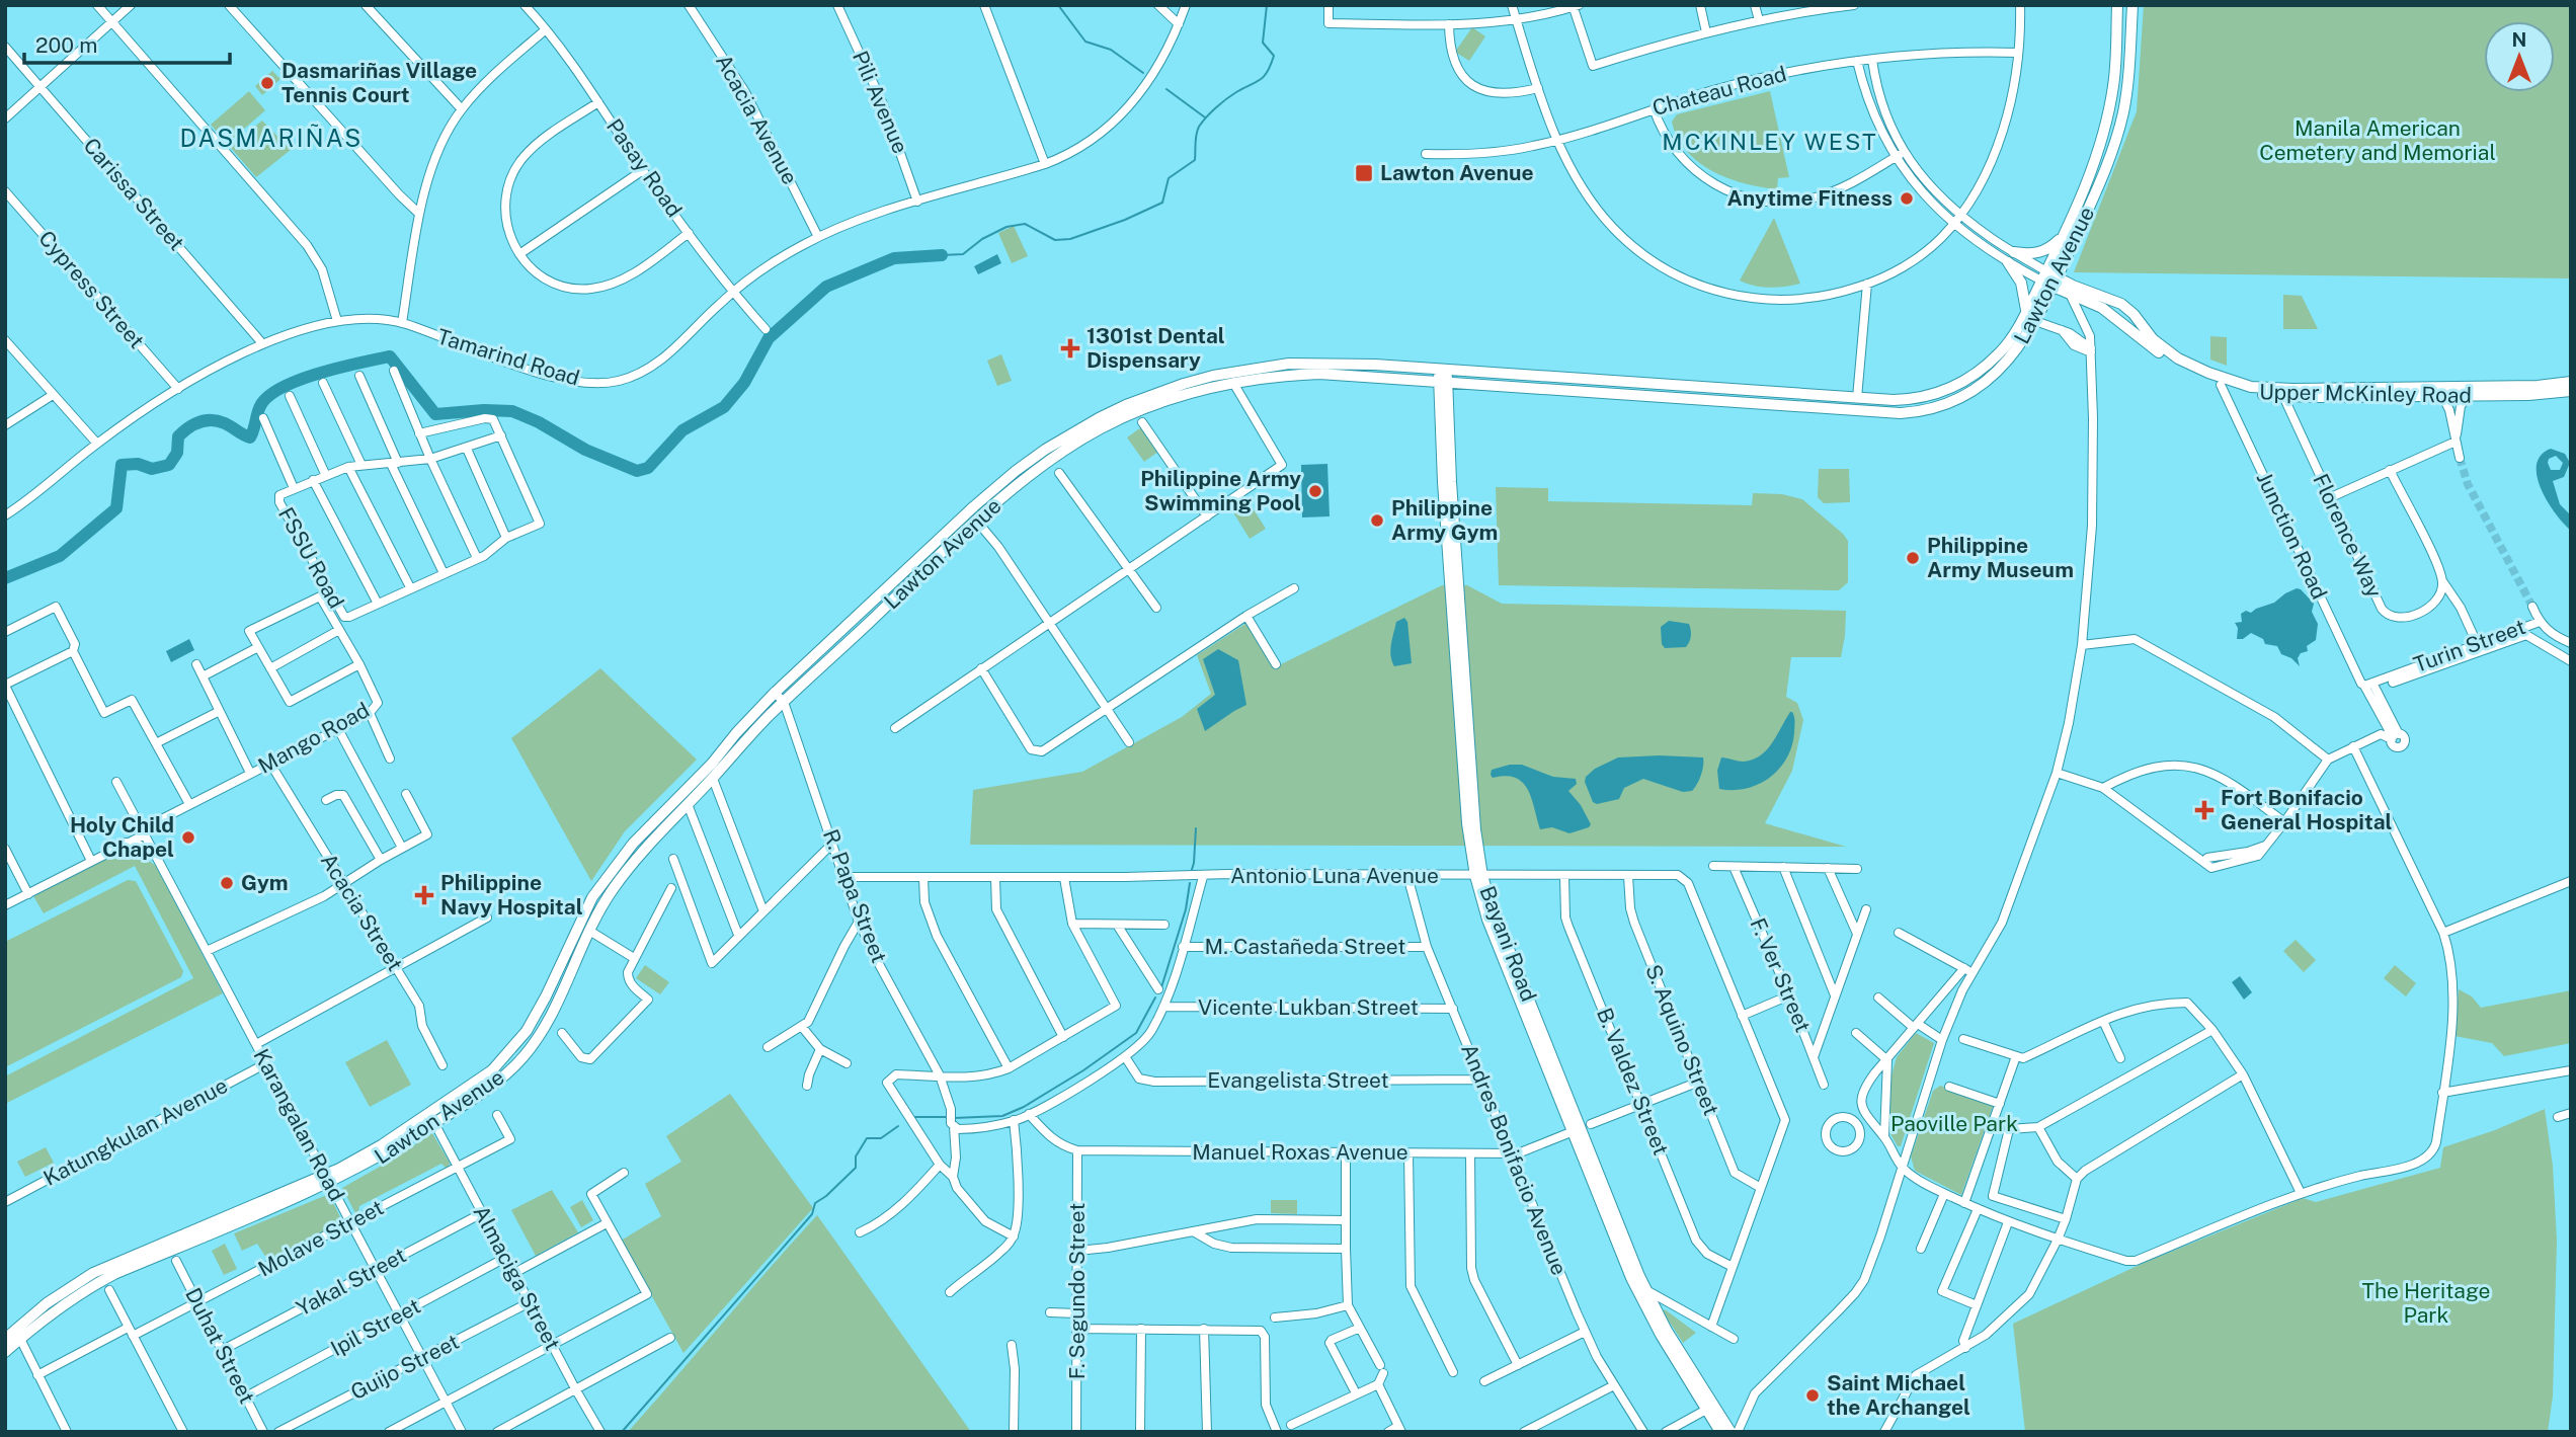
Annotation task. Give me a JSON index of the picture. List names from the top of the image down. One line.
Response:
{"streets":{"main road":["Lawton Avenue","Upper McKinley Road","Bayani Road"],"street":["Chateau Road","Pili Avenue","Acacia Avenue","Pasay Road","Carissa Street","Cypress Street","Tamarind Road","Junction Road","Florence Way","FSSU Road","Turin Street","Mango Road","Antonio Luna Avenue","R. Papa Street","Acacia Street","M. Castañeda Street","F. Ver Street","Vicente Lukban Street","S. Aquino Street","Evangelista Street","B. Valdez Street","Karangalan Road","Katungkulan Avenue","Manuel Roxas Avenue","Andres Bonifacio Avenue","Molave Street","Almaciga Street","Yakal Street","F. Segundo Street","Ipil Street","Duhat Street","Guijo Street"]},"crossings":[["Pili Avenue","Tamarind Road"],["Acacia Avenue","Tamarind Road"],["Pasay Road","Tamarind Road"],["Carissa Street","Tamarind Road"],["Lawton Avenue","Upper McKinley Road"],["Lawton Avenue","R. Papa Street"],["Lawton Avenue","Bayani Road"],["Lawton Avenue","Karangalan Road"],["Lawton Avenue","Almaciga Street"],["Cypress Street","Tamarind Road"],["Upper McKinley Road","Junction Road"],["Upper McKinley Road","Florence Way"],["Junction Road","Turin Street"],["Mango Road","Acacia Street"],["Mango Road","Karangalan Road"],["Antonio Luna Avenue","R. Papa Street"],["Antonio Luna Avenue","Bayani Road"],["Antonio Luna Avenue","S. Aquino Street"],["Antonio Luna Avenue","B. Valdez Street"],["Antonio Luna Avenue","Andres Bonifacio Avenue"],["Bayani Road","Manuel Roxas Avenue"],["M. Castañeda Street","Andres Bonifacio Avenue"],["Vicente Lukban Street","Andres Bonifacio Avenue"],["S. Aquino Street","Manuel Roxas Avenue"],["Evangelista Street","Andres Bonifacio Avenue"],["B. Valdez Street","Manuel Roxas Avenue"],["Karangalan Road","Katungkulan Avenue"],["Karangalan Road","Molave Street"],["Karangalan Road","Yakal Street"],["Karangalan Road","Ipil Street"],["Karangalan Road","Guijo Street"],["Manuel Roxas Avenue","Andres Bonifacio Avenue"],["Manuel Roxas Avenue","F. Segundo Street"],["Molave Street","Almaciga Street"],["Molave Street","Duhat Street"],["Almaciga Street","Yakal Street"],["Almaciga Street","Ipil Street"],["Almaciga Street","Guijo Street"],["Yakal Street","Duhat Street"],["Ipil Street","Duhat Street"]],"districts":["DASMARIÑAS","MCKINLEY WEST"],"parks":["Manila American Cemetery and Memorial","Paoville Park","The Heritage Park"],"places":{"other":["Dasmariñas Village Tennis Court","Anytime Fitness","Philippine Army Swimming Pool","Philippine Army Gym","Philippine Army Museum","Holy Child Chapel","Gym","Saint Michael the Archangel"],"transit":["Lawton Avenue"],"health":["1301st Dental Dispensary","Fort Bonifacio General Hospital","Philippine Navy Hospital"]},"scale_bar":"200 m","north":"top"}
